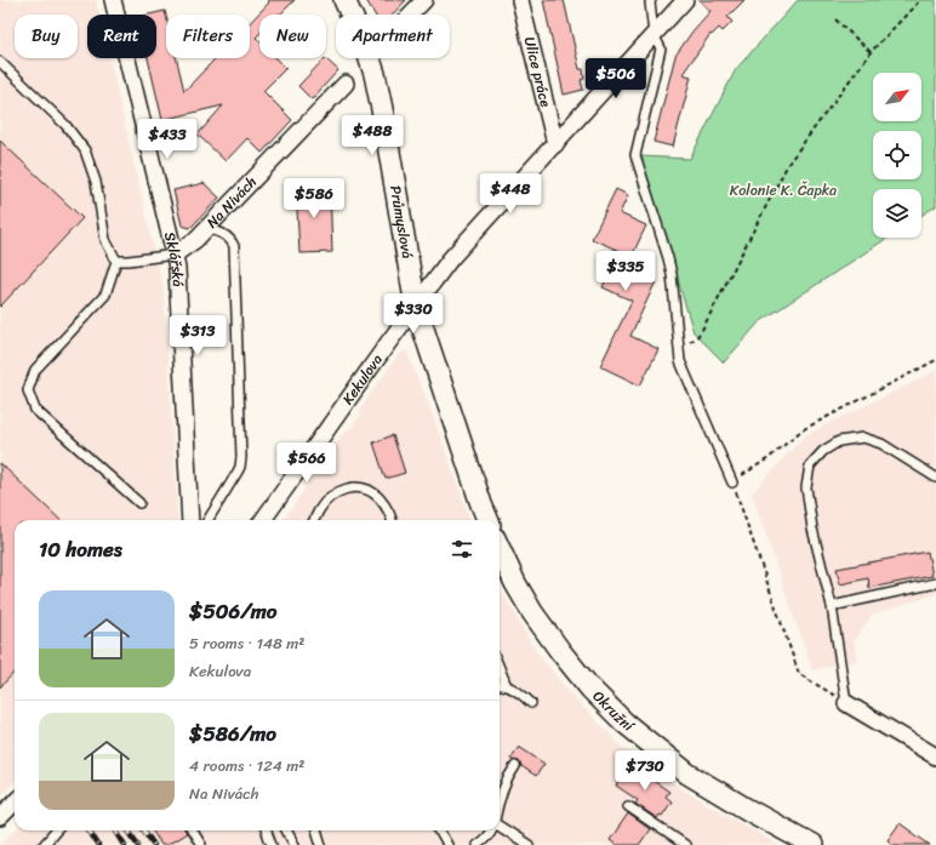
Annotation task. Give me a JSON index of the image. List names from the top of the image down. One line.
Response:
{"streets":{"street":["Ulice práce","Na Nivách","Průmyslová","Sklářská","Kekulova","Okružní"]},"crossings":[["Ulice práce","Kekulova"],["Na Nivách","Sklářská"],["Průmyslová","Kekulova"]],"parks":["Kolonie K. Čapka"],"north":"top right","page":{"chip":["Buy","Rent","Filters","New","Apartment"],"price":["$506","$488","$433","$448","$586","$335","$330","$313","$566","$730"],"heading":"10 homes","list":[{"name":"$506/mo","note":"5 rooms · 148 m² · Kekulova"},{"name":"$586/mo","note":"4 rooms · 124 m² · Na Nivách"}]}}
